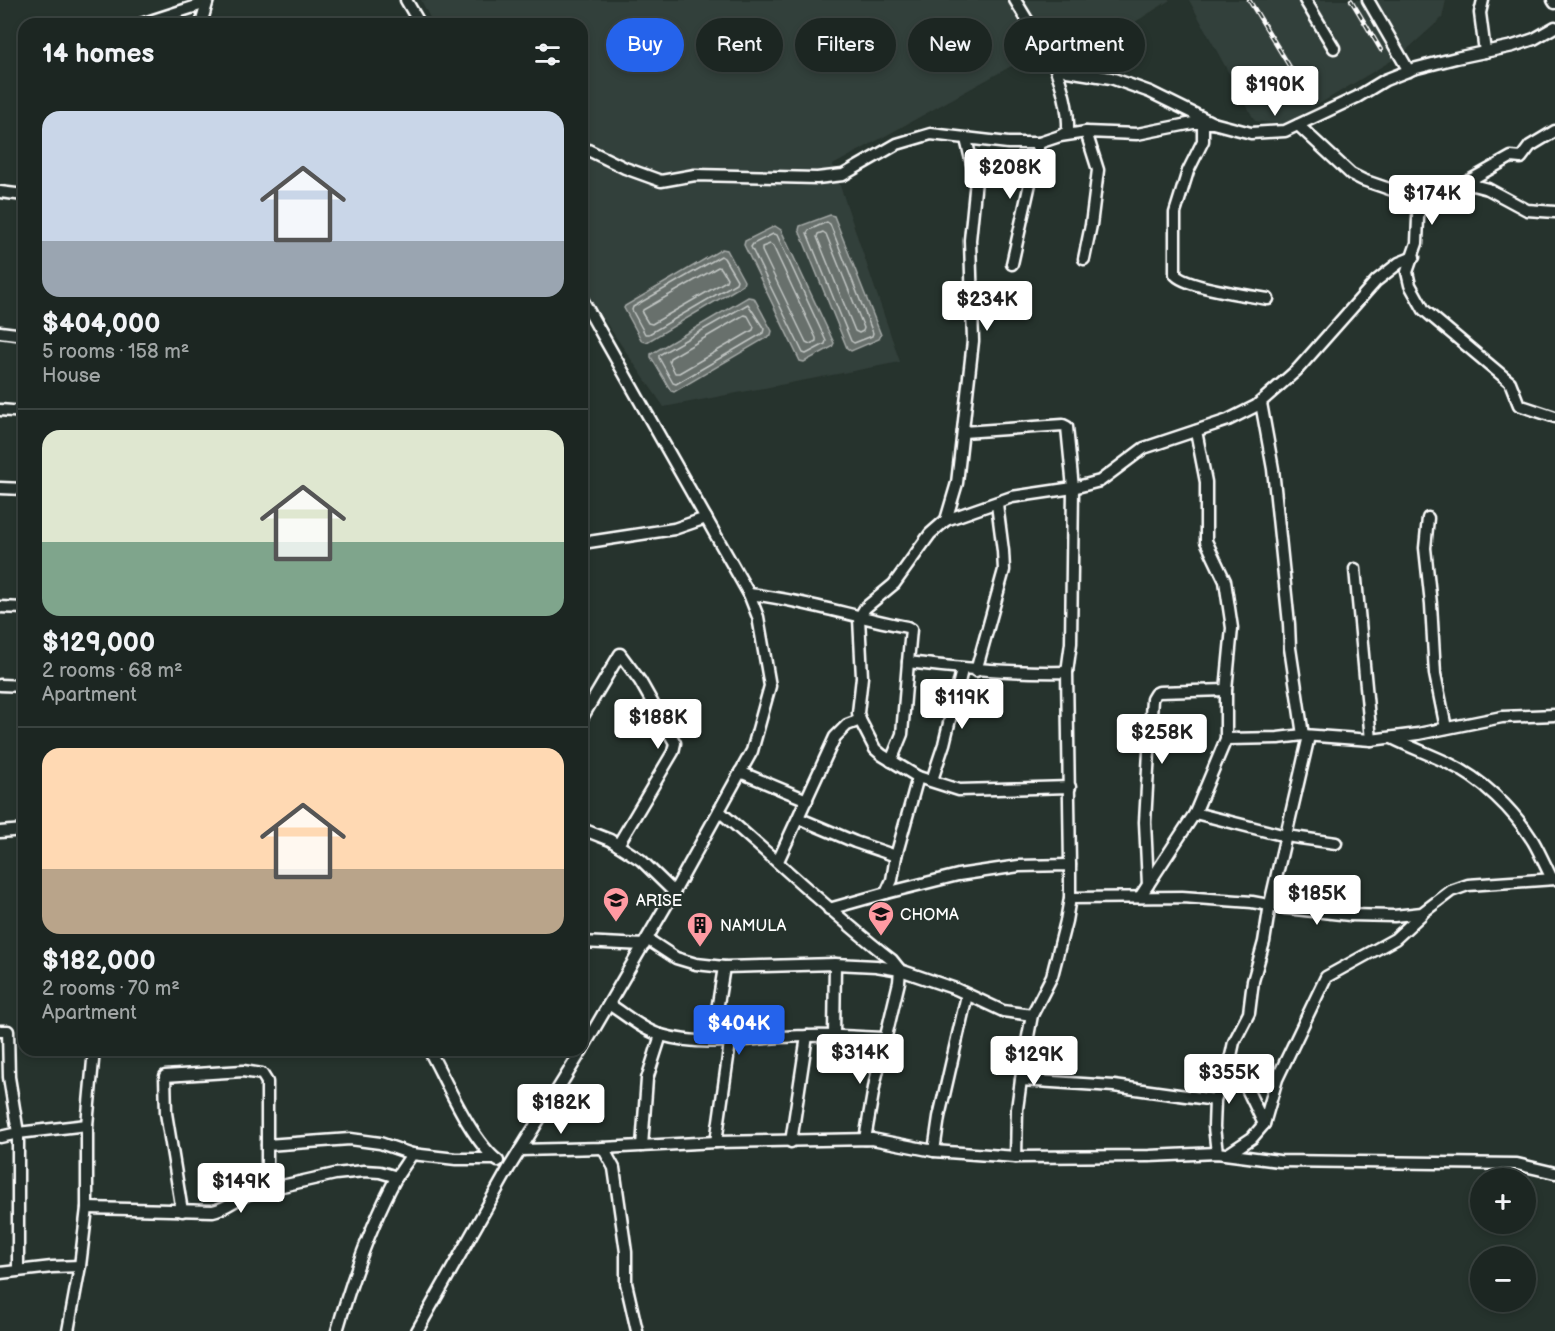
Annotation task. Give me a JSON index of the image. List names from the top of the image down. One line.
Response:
{"places":{"school or university":["ARISE","CHOMA"],"building":["NAMULA"]},"page":{"chip":["Buy","Rent","Filters","New","Apartment"],"heading":"14 homes","price":["$190K","$208K","$174K","$234K","$119K","$188K","$258K","$185K","$404K","$314K","$129K","$355K","$182K","$149K"],"list":[{"name":"$404,000","note":"5 rooms · 158 m² · House"},{"name":"$129,000","note":"2 rooms · 68 m² · Apartment"},{"name":"$182,000","note":"2 rooms · 70 m² · Apartment"}],"map_buttons":["+","−"]}}
